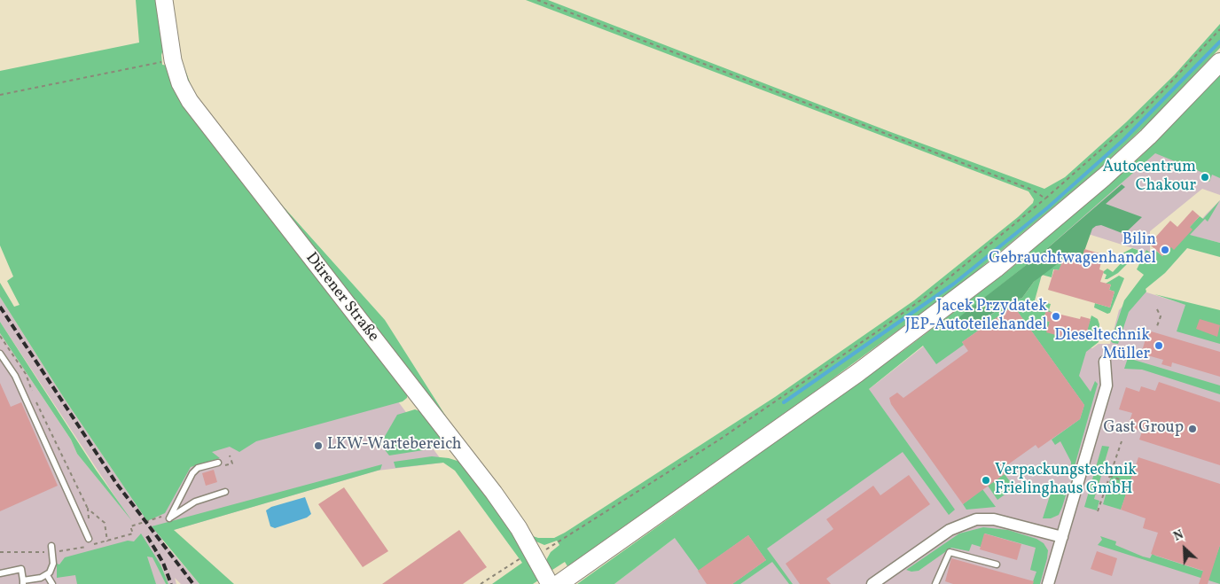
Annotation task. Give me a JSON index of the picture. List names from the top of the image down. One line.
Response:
{"streets":{"street":["Dürener Straße"]},"places":["Autocentrum Chakour","Bilin Gebrauchtwagenhandel","Jacek Przydatek JEP-Autoteilehandel","Dieseltechnik Müller","Gast Group","LKW-Wartebereich","Verpackungstechnik Frielinghaus GmbH"],"north":"top left"}
